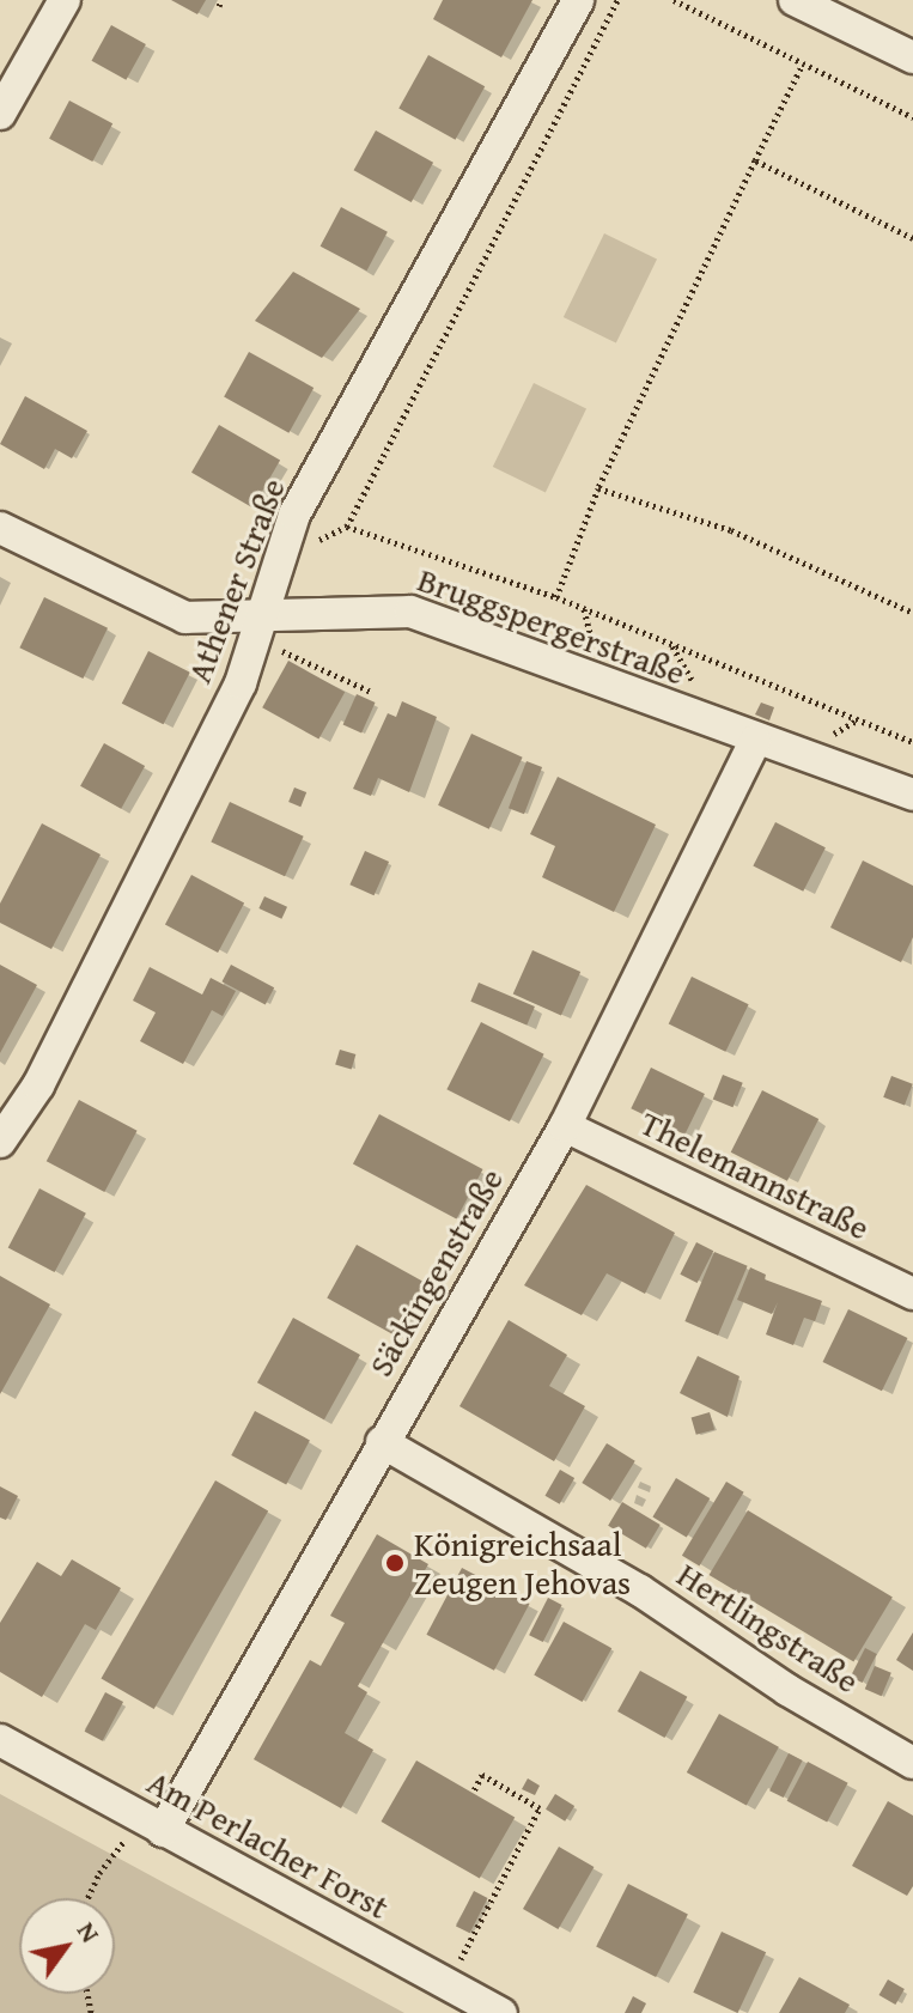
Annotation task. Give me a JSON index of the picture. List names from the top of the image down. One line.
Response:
{"streets":{"street":["Athener Straße","Bruggspergerstraße","Thelemannstraße","Säckingenstraße","Hertlingstraße","Am Perlacher Forst"]},"crossings":[["Athener Straße","Bruggspergerstraße"],["Bruggspergerstraße","Säckingenstraße"],["Thelemannstraße","Säckingenstraße"],["Säckingenstraße","Hertlingstraße"],["Säckingenstraße","Am Perlacher Forst"]],"places":["Königreichsaal Zeugen Jehovas"],"north":"top right"}
